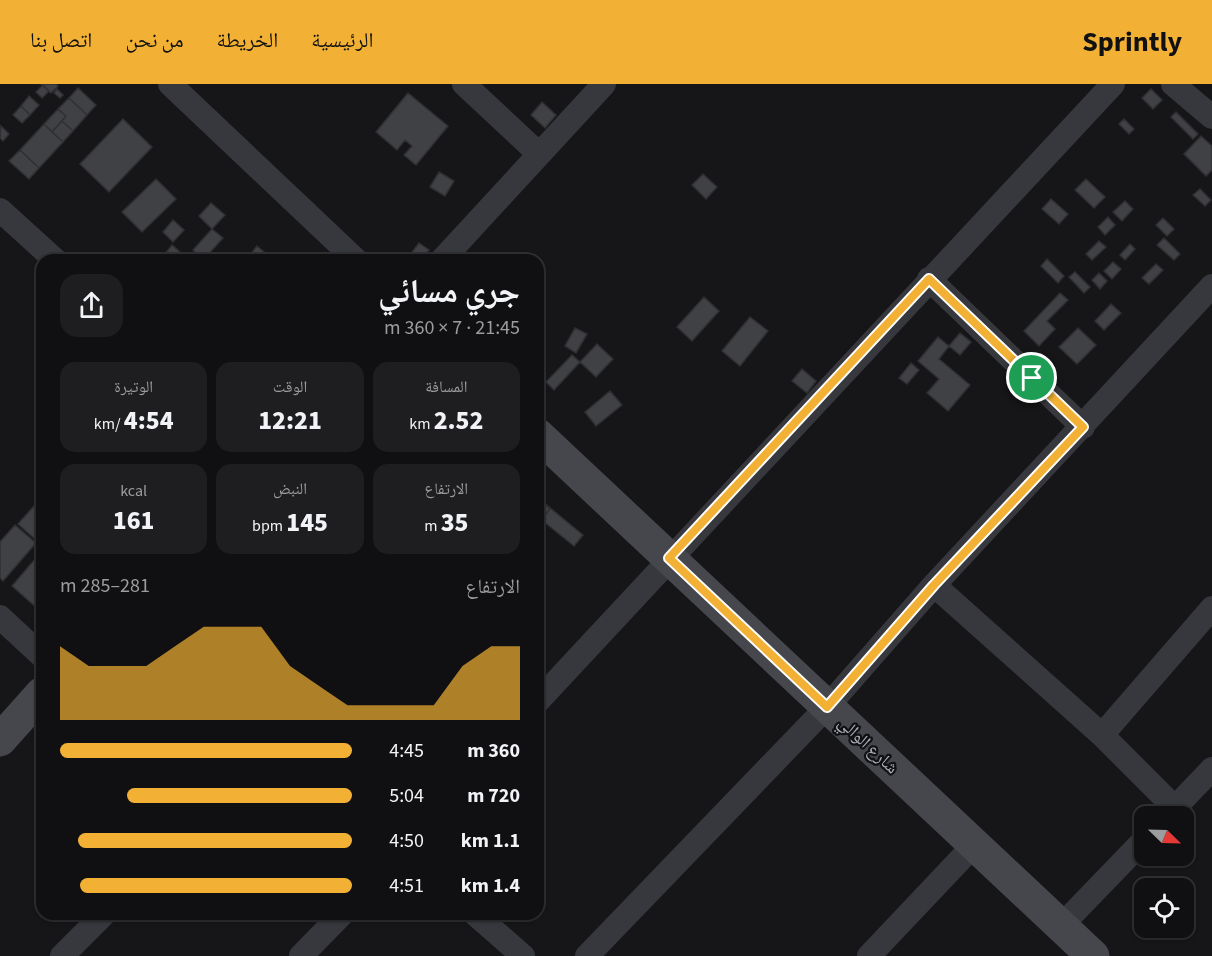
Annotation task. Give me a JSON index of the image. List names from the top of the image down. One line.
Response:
{"streets":{"main road":["شارع الوالي"]},"north":"bottom right","page":{"header":"Sprintly","nav":["الرئيسية","الخريطة","من نحن","اتصل بنا"],"heading":["جري مسائي","21:45 · 7 × 360 m"],"stats":[["المسافة","2.52 km"],["الوقت","12:21"],["الوتيرة","4:54 /km"],["الارتفاع","35 m"],["النبض","145 bpm"],["kcal","161"]],"chart":["الارتفاع","281–285 m"],"list":[{"name":"360 m","note":"4:45"},{"name":"720 m","note":"5:04"},{"name":"1.1 km","note":"4:50"},{"name":"1.4 km","note":"4:51"}]}}
